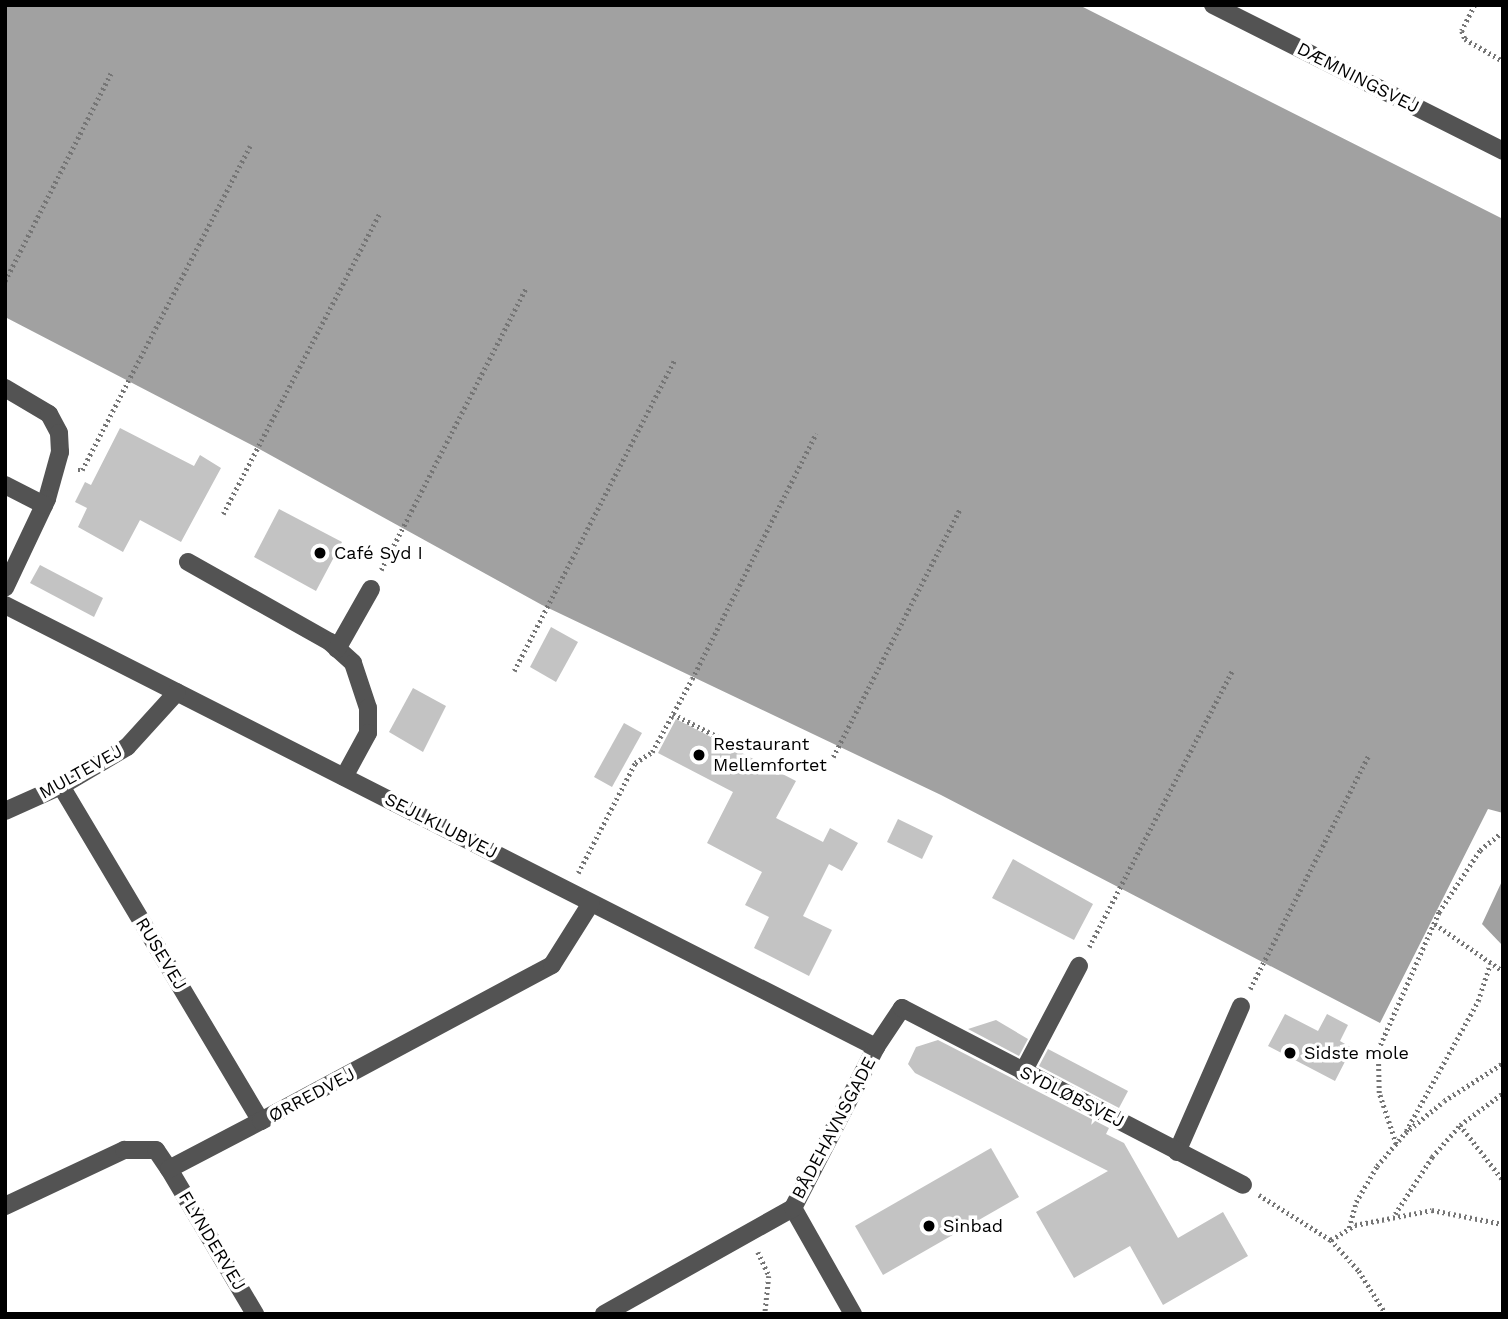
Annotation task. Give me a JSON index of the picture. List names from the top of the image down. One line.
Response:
{"streets":{"street":["DÆMNINGSVEJ","MULTEVEJ","SEJLKLUBVEJ","RUSEVEJ","ØRREDVEJ","SYDLØBSVEJ","BÅDEHAVNSGADE","FLYNDERVEJ"]},"crossings":[["MULTEVEJ","SEJLKLUBVEJ"],["MULTEVEJ","RUSEVEJ"],["SEJLKLUBVEJ","ØRREDVEJ"],["SEJLKLUBVEJ","BÅDEHAVNSGADE"],["RUSEVEJ","ØRREDVEJ"],["ØRREDVEJ","FLYNDERVEJ"],["SYDLØBSVEJ","BÅDEHAVNSGADE"]],"places":["Café Syd I","Restaurant Mellemfortet","Sidste mole","Sinbad"]}
